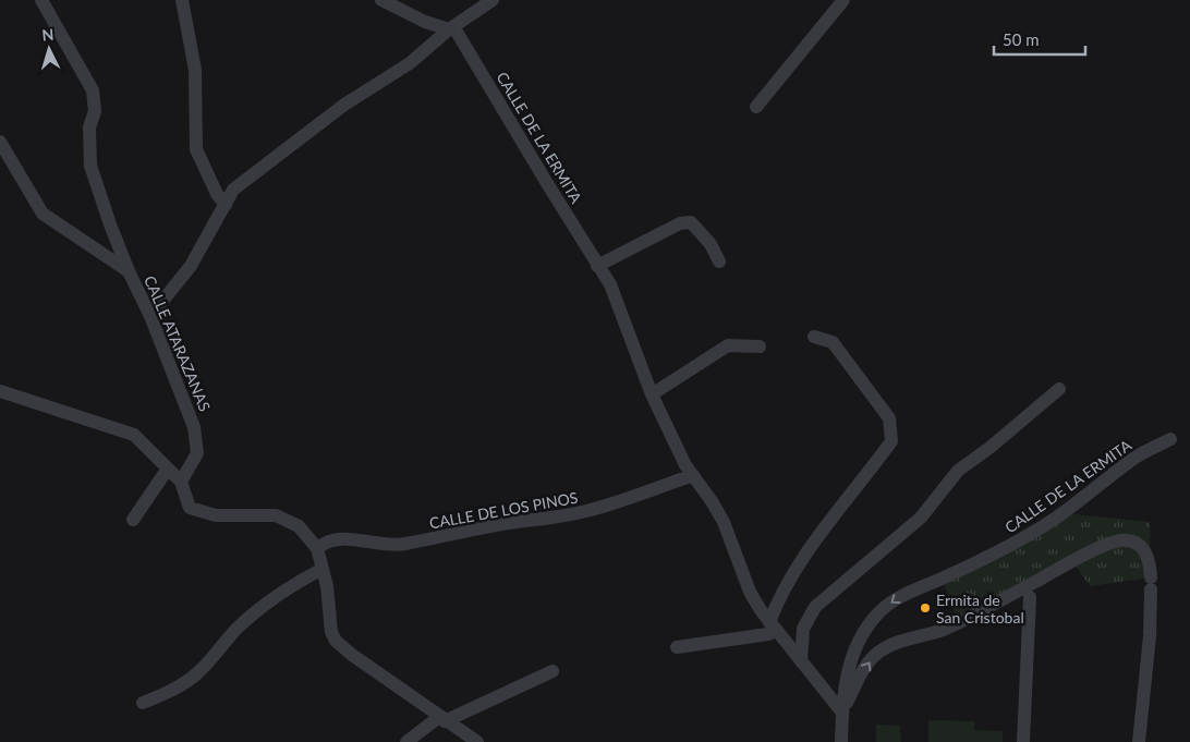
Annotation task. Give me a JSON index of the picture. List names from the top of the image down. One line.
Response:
{"streets":{"street":["CALLE DE LA ERMITA","CALLE ATARAZANAS","CALLE DE LOS PINOS"]},"crossings":[["CALLE DE LA ERMITA","CALLE DE LOS PINOS"]],"places":["Ermita de San Cristobal"],"scale_bar":"50 m","north":"top"}
